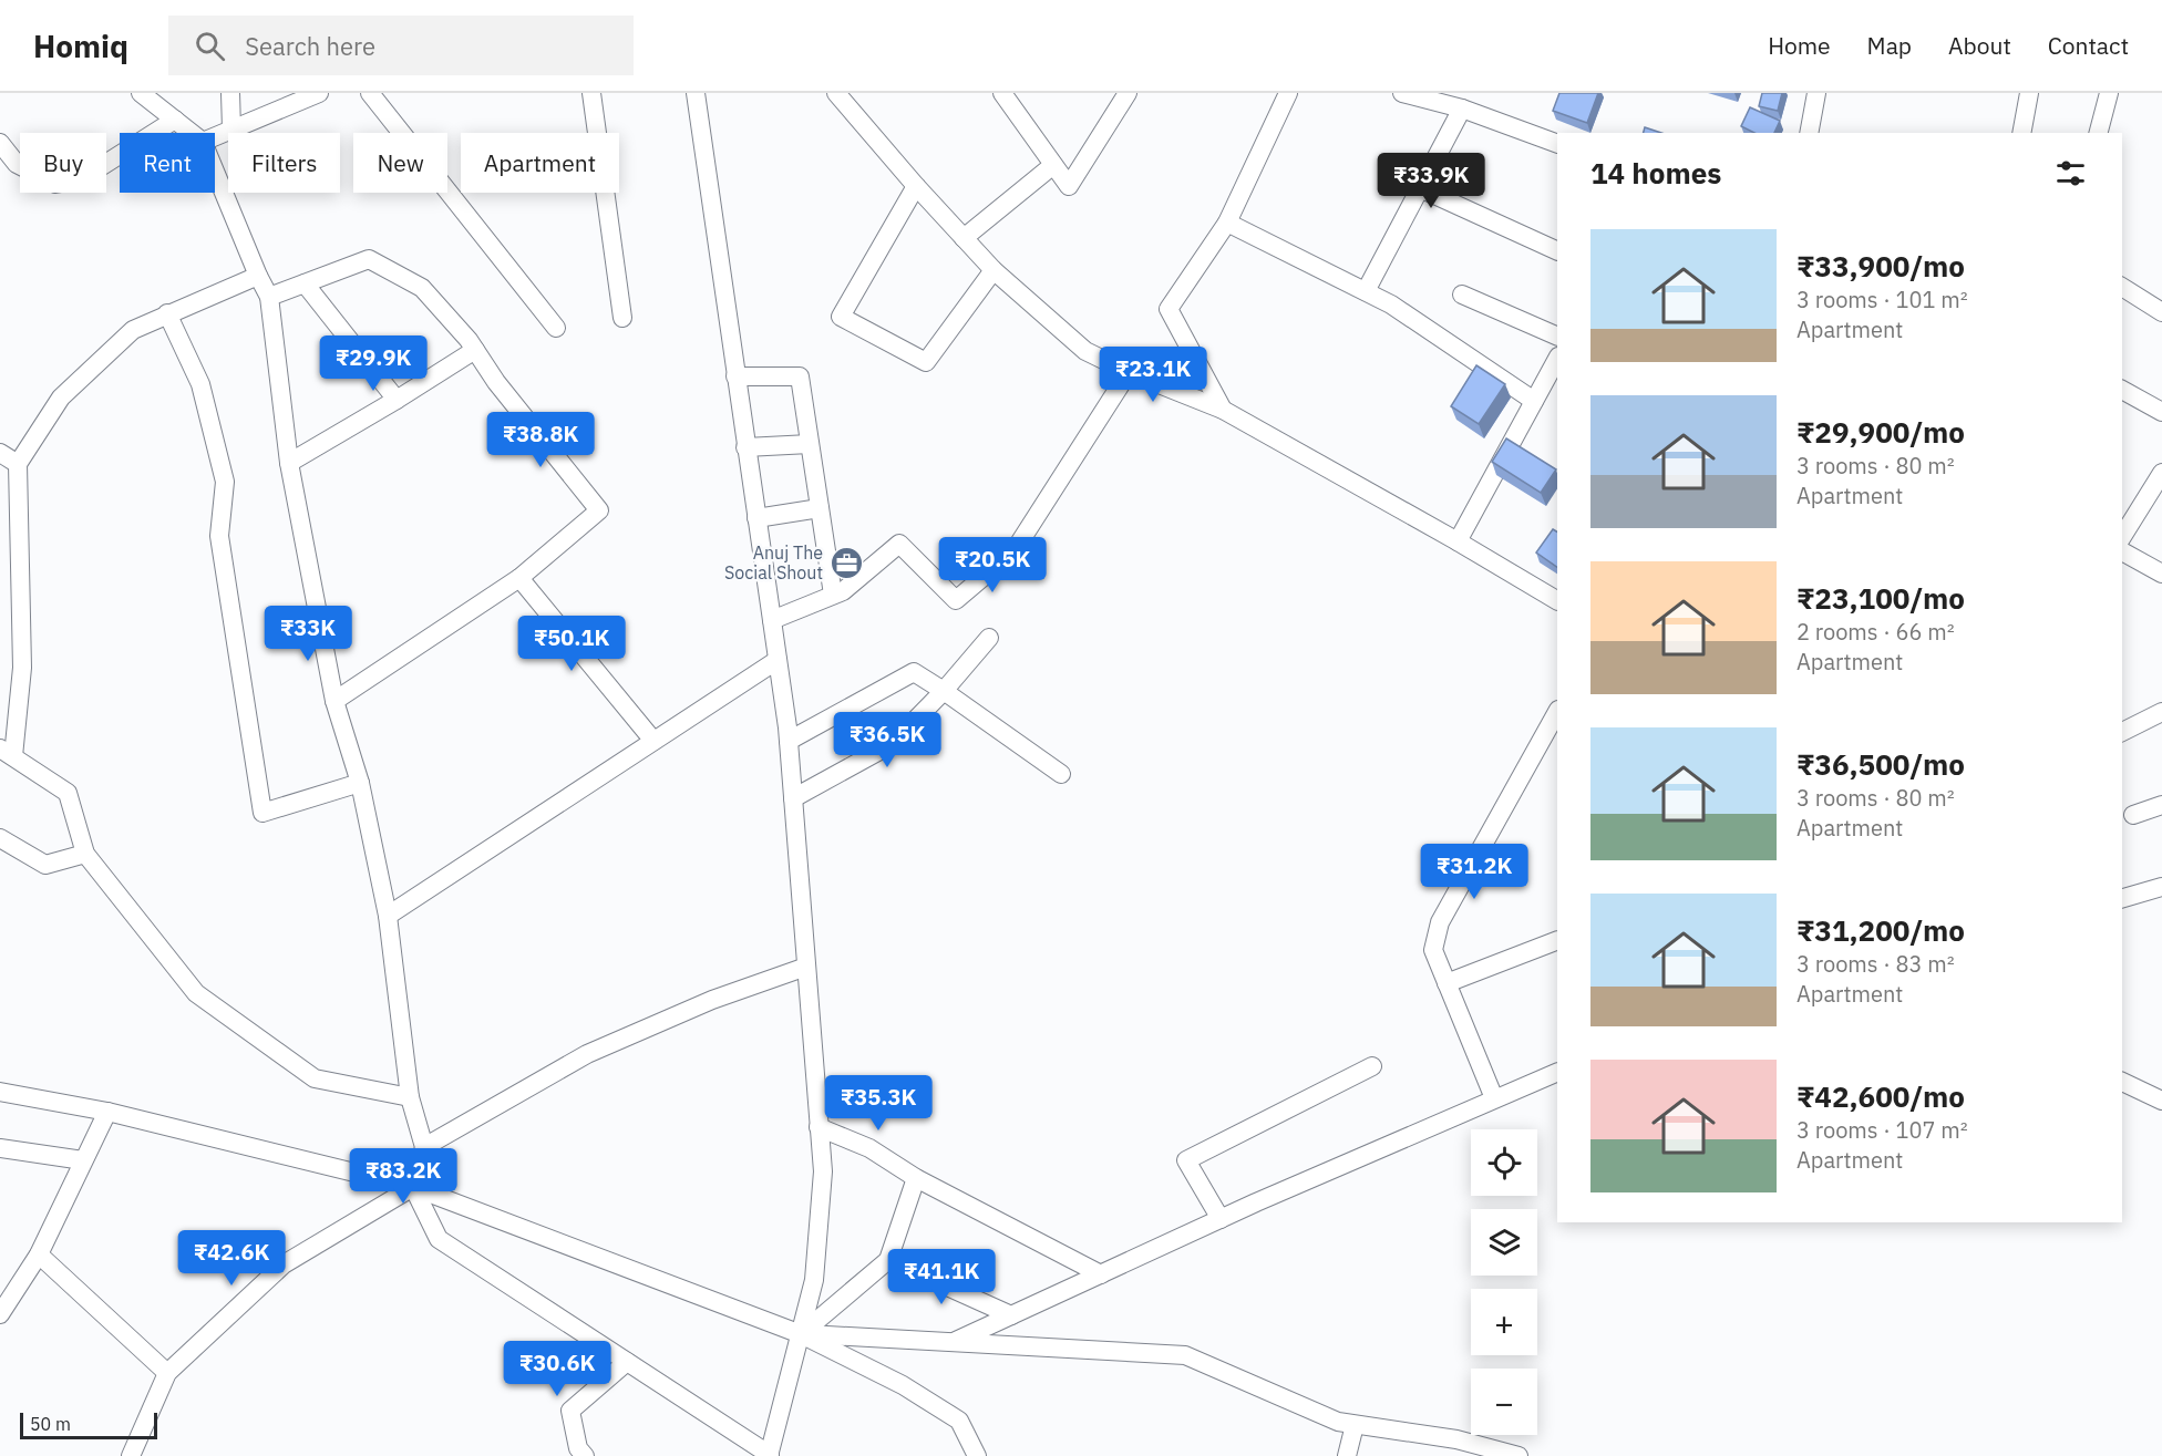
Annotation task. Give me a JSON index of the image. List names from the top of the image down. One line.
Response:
{"places":{"office":["Anuj The Social Shout"]},"scale_bar":"50 m","page":{"header":"Homiq","search":"Search here","nav":["Home","Map","About","Contact"],"chip":["Buy","Rent","Filters","New","Apartment"],"heading":"14 homes","price":["₹33.9K","₹29.9K","₹23.1K","₹38.8K","₹20.5K","₹33K","₹50.1K","₹36.5K","₹31.2K","₹35.3K","₹83.2K","₹42.6K","₹41.1K","₹30.6K"],"list":[{"name":"₹33,900/mo","note":"3 rooms · 101 m² · Apartment"},{"name":"₹29,900/mo","note":"3 rooms · 80 m² · Apartment"},{"name":"₹23,100/mo","note":"2 rooms · 66 m² · Apartment"},{"name":"₹36,500/mo","note":"3 rooms · 80 m² · Apartment"},{"name":"₹31,200/mo","note":"3 rooms · 83 m² · Apartment"},{"name":"₹42,600/mo","note":"3 rooms · 107 m² · Apartment"}],"map_buttons":["+","−"],"scale":"50 m"}}
